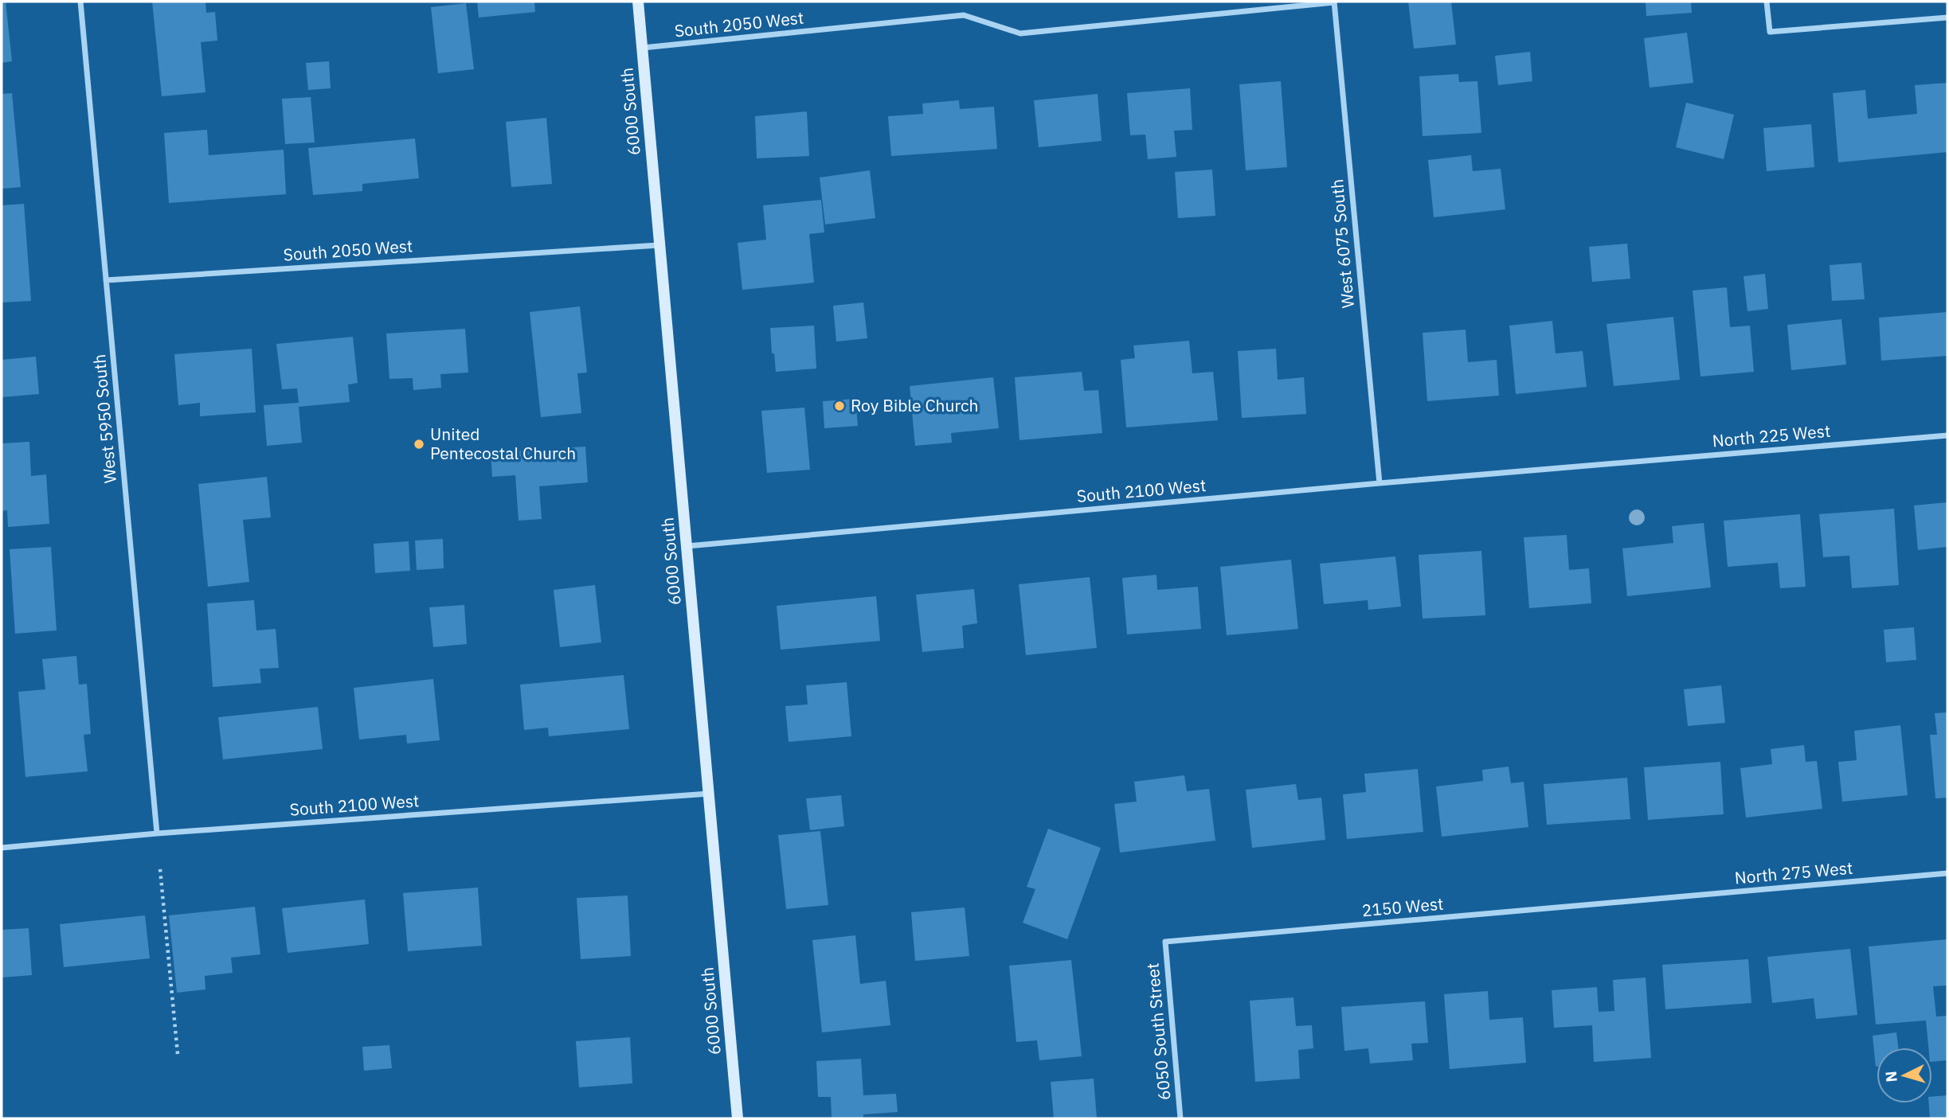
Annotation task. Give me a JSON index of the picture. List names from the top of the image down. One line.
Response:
{"streets":{"street":["South 2050 West","6000 South","West 6075 South","West 5950 South","North 225 West","South 2100 West","North 275 West","2150 West","6050 South Street"]},"crossings":[["South 2050 West","6000 South"],["South 2050 West","West 6075 South"],["South 2050 West","West 5950 South"],["6000 South","South 2100 West"],["West 6075 South","South 2100 West"],["West 5950 South","South 2100 West"],["North 225 West","South 2100 West"],["North 275 West","2150 West"],["2150 West","6050 South Street"]],"places":["Roy Bible Church","United Pentecostal Church"],"north":"left"}
